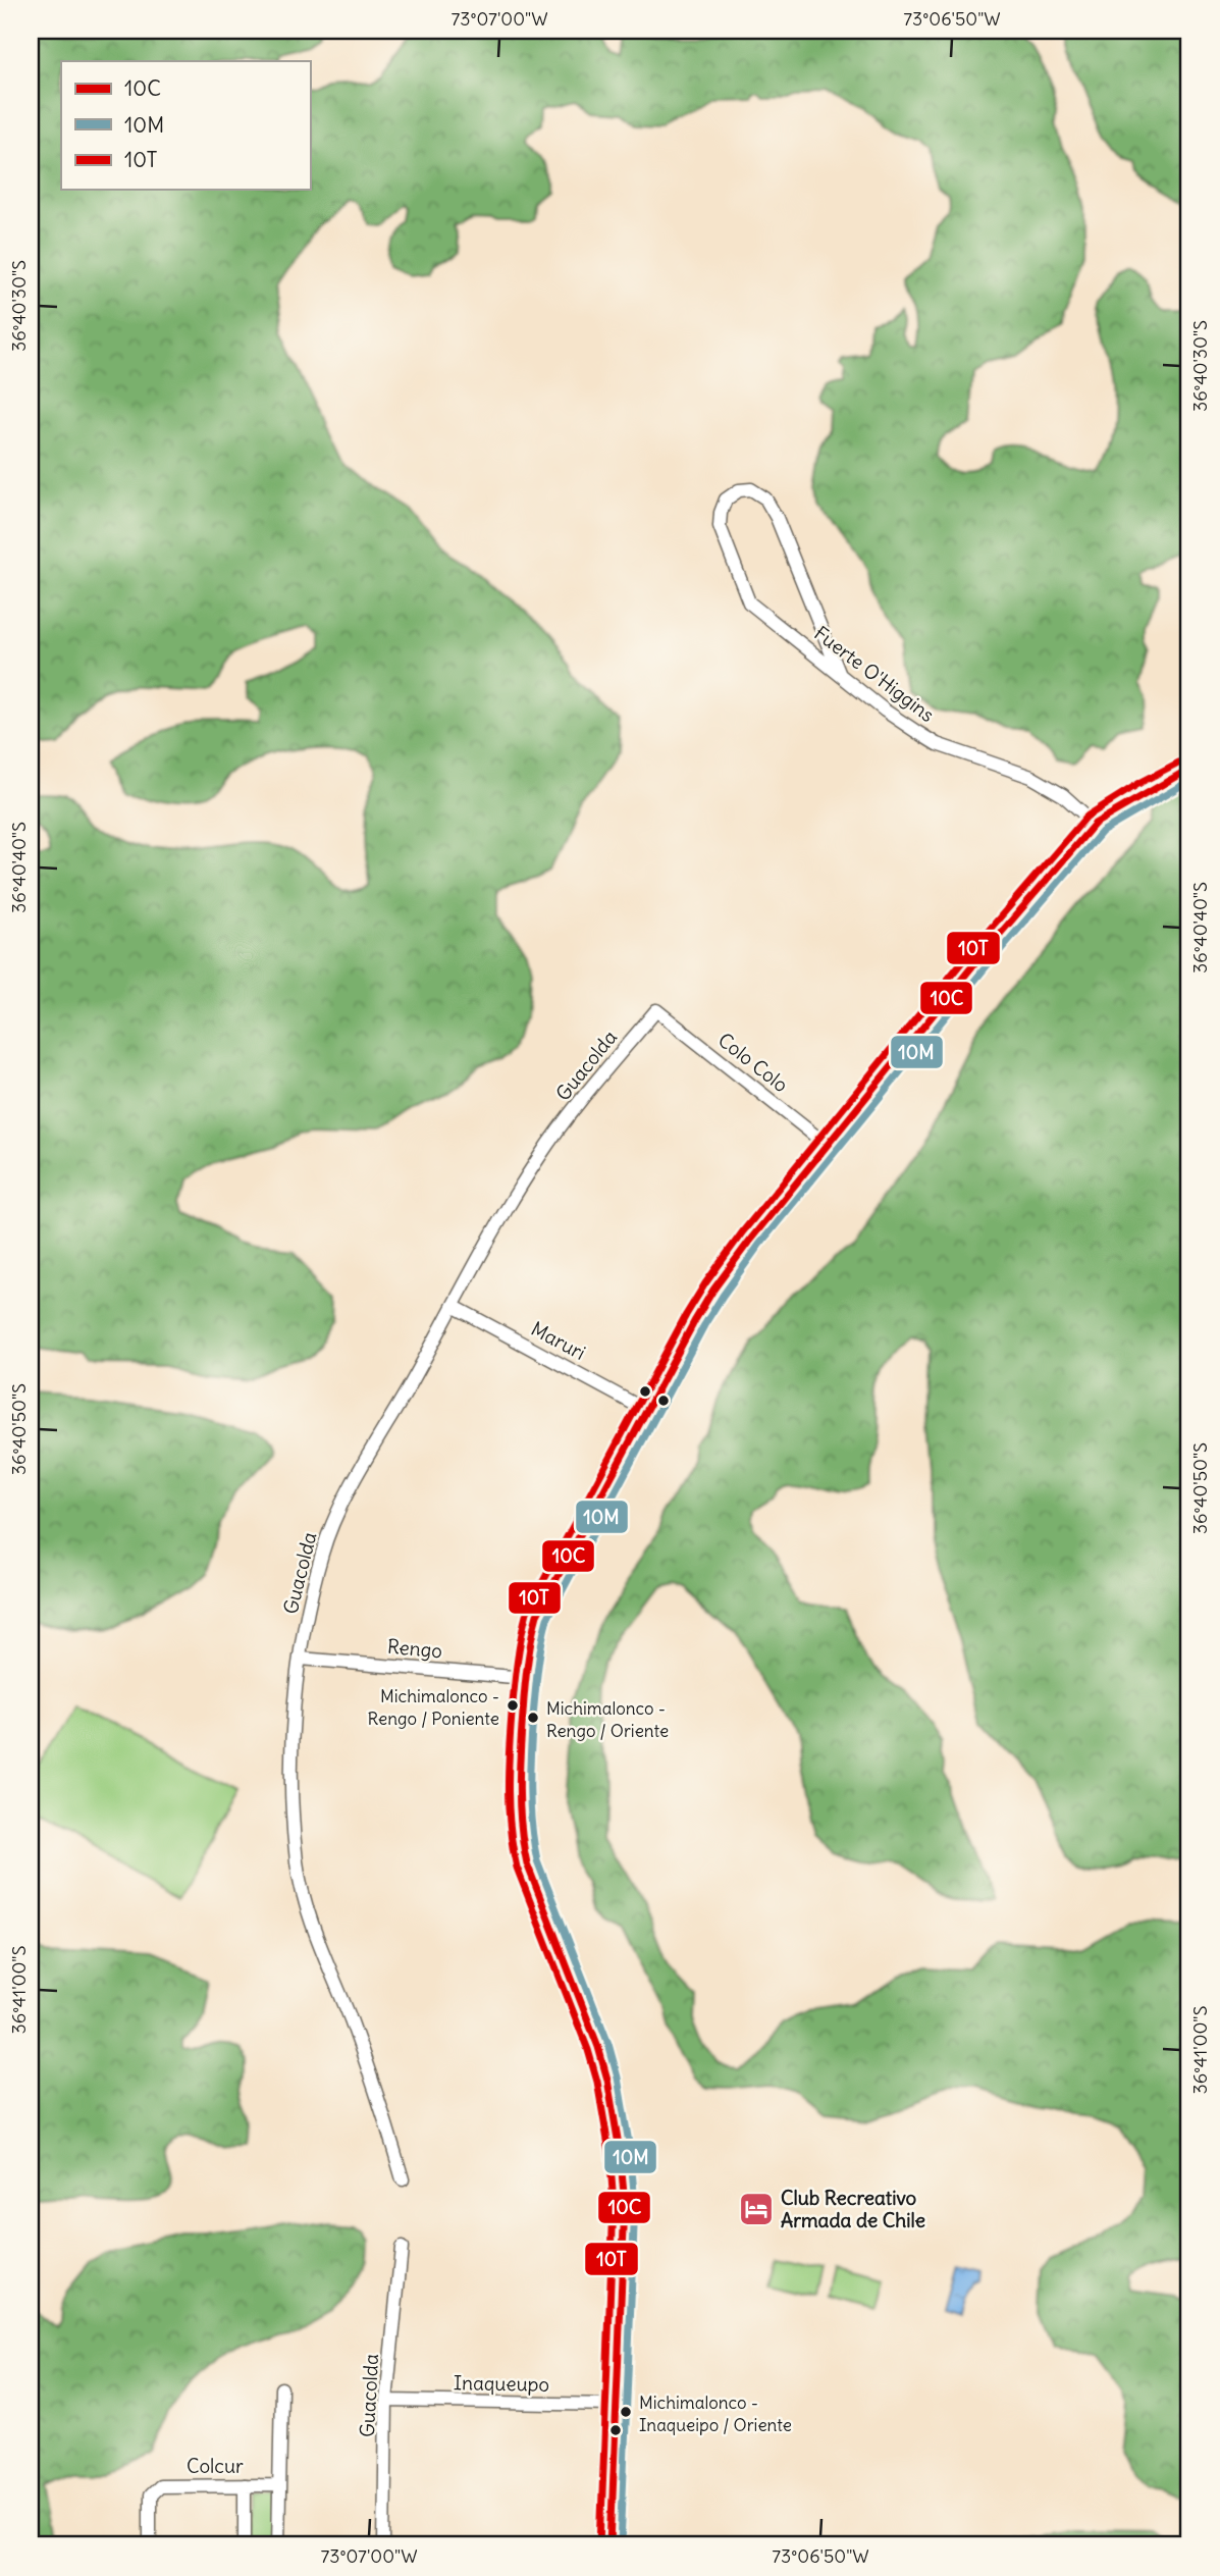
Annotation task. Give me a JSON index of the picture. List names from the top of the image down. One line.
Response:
{"streets":{"street":["Fuerte O'Higgins","Colo Colo","Guacolda","Maruri","Rengo","Inaqueupo","Colcur"]},"crossings":[["Colo Colo","Guacolda"],["Guacolda","Maruri"],["Guacolda","Rengo"],["Guacolda","Inaqueupo"]],"places":{"other":["Michimalonco - Rengo / Poniente","Michimalonco - Rengo / Oriente","Michimalonco - Inaqueipo / Oriente"],"hotel":["Club Recreativo Armada de Chile"]},"lines":["transit line 10T","transit line 10C","transit line 10M"],"legend":["10C","10M","10T"],"coordinates":["73°07'00\"W","73°06'50\"W","36°40'30\"S","36°40'40\"S","36°40'50\"S","36°41'00\"S"]}
